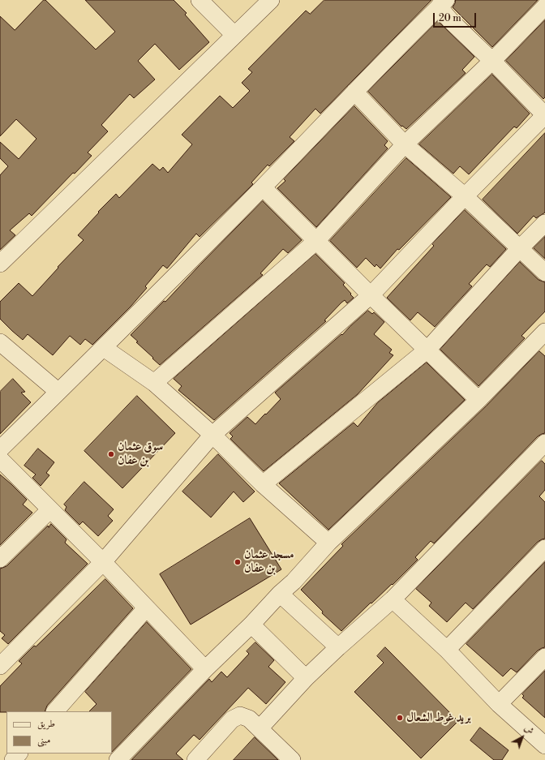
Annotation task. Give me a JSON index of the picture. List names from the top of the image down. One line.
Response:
{"places":["سوق عثمان بن عفان","مسجد عثمان بن عفان","بريد غوط الشعال"],"legend":["طريق","مبنى"],"scale_bar":"20 m","north":"top right"}
